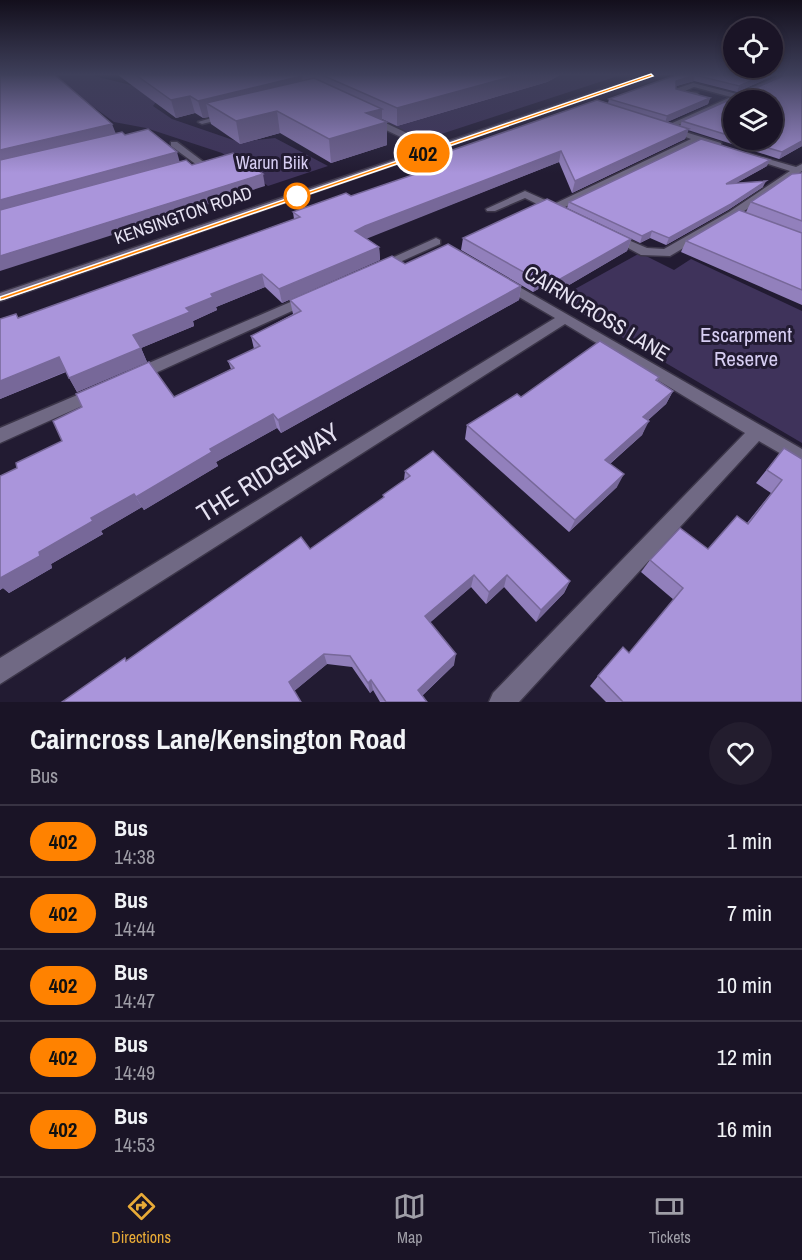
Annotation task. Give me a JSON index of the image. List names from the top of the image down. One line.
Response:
{"streets":{"street":["KENSINGTON ROAD","CAIRNCROSS LANE","THE RIDGEWAY"]},"crossings":[["CAIRNCROSS LANE","THE RIDGEWAY"]],"parks":["Warun Biik","Escarpment Reserve"],"lines":["bus line 402"],"page":{"on_map":"402","heading":["Cairncross Lane/Kensington Road","Bus"],"list":[{"mark":"402","name":"Bus","note":"14:38","value":"1 min"},{"mark":"402","name":"Bus","note":"14:44","value":"7 min"},{"mark":"402","name":"Bus","note":"14:47","value":"10 min"},{"mark":"402","name":"Bus","note":"14:49","value":"12 min"},{"mark":"402","name":"Bus","note":"14:53","value":"16 min"}],"tabs":["Directions","Map","Tickets"]}}
